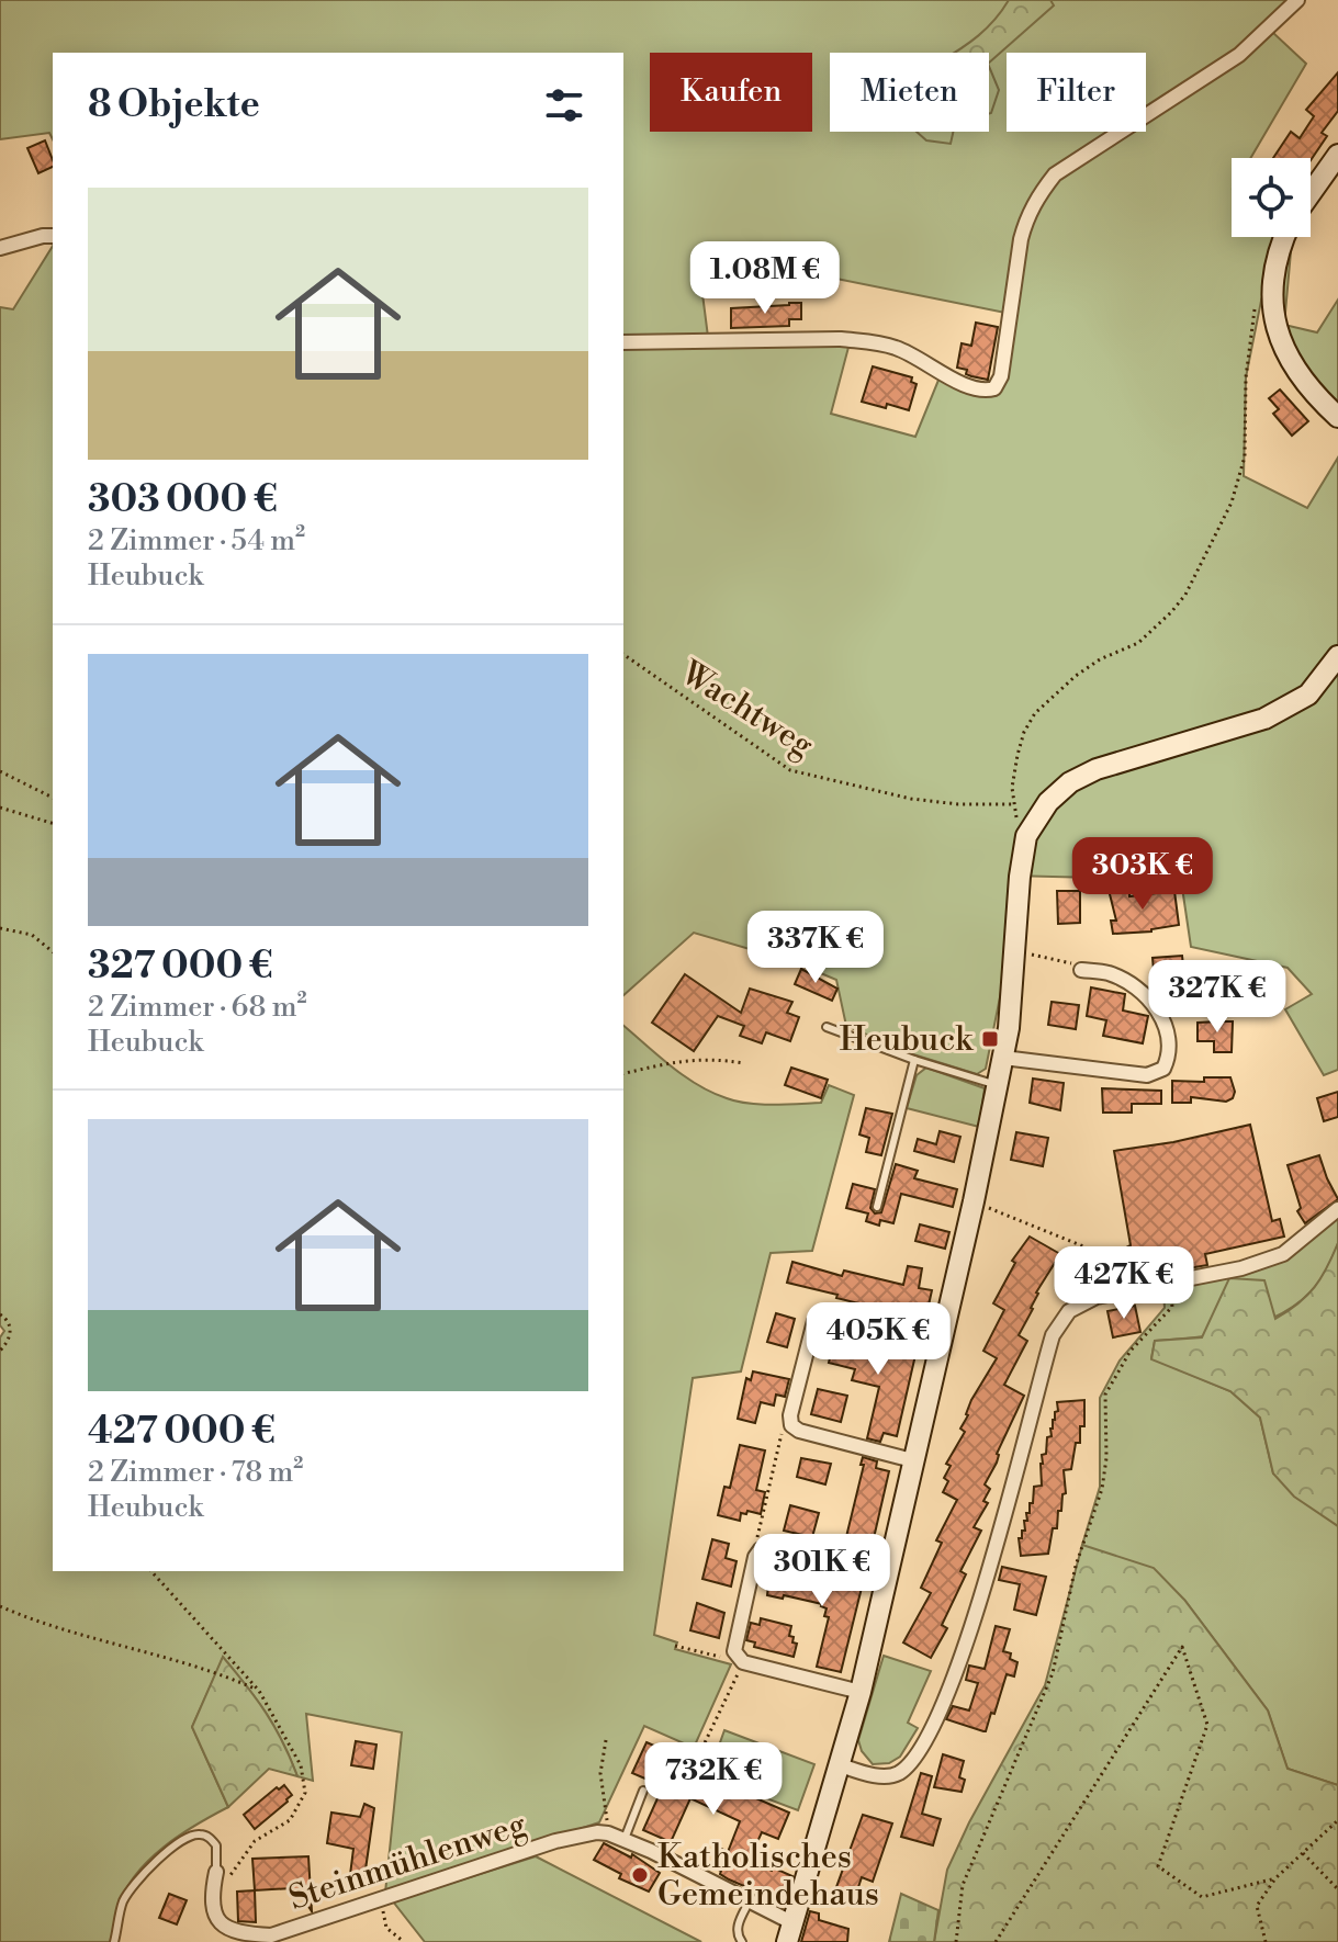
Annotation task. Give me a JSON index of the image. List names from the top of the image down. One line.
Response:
{"streets":{"street":["Steinmühlenweg"],"path":["Wachtweg"]},"places":{"transit":["Heubuck"],"other":["Katholisches Gemeindehaus"]},"page":{"chip":["Kaufen","Mieten","Filter"],"heading":"8 Objekte","list":[{"name":"303 000 €","note":"2 Zimmer · 54 m² · Heubuck"},{"name":"327 000 €","note":"2 Zimmer · 68 m² · Heubuck"},{"name":"427 000 €","note":"2 Zimmer · 78 m² · Heubuck"}],"price":["1.08M €","303K €","337K €","327K €","427K €","405K €","301K €","732K €"]}}
